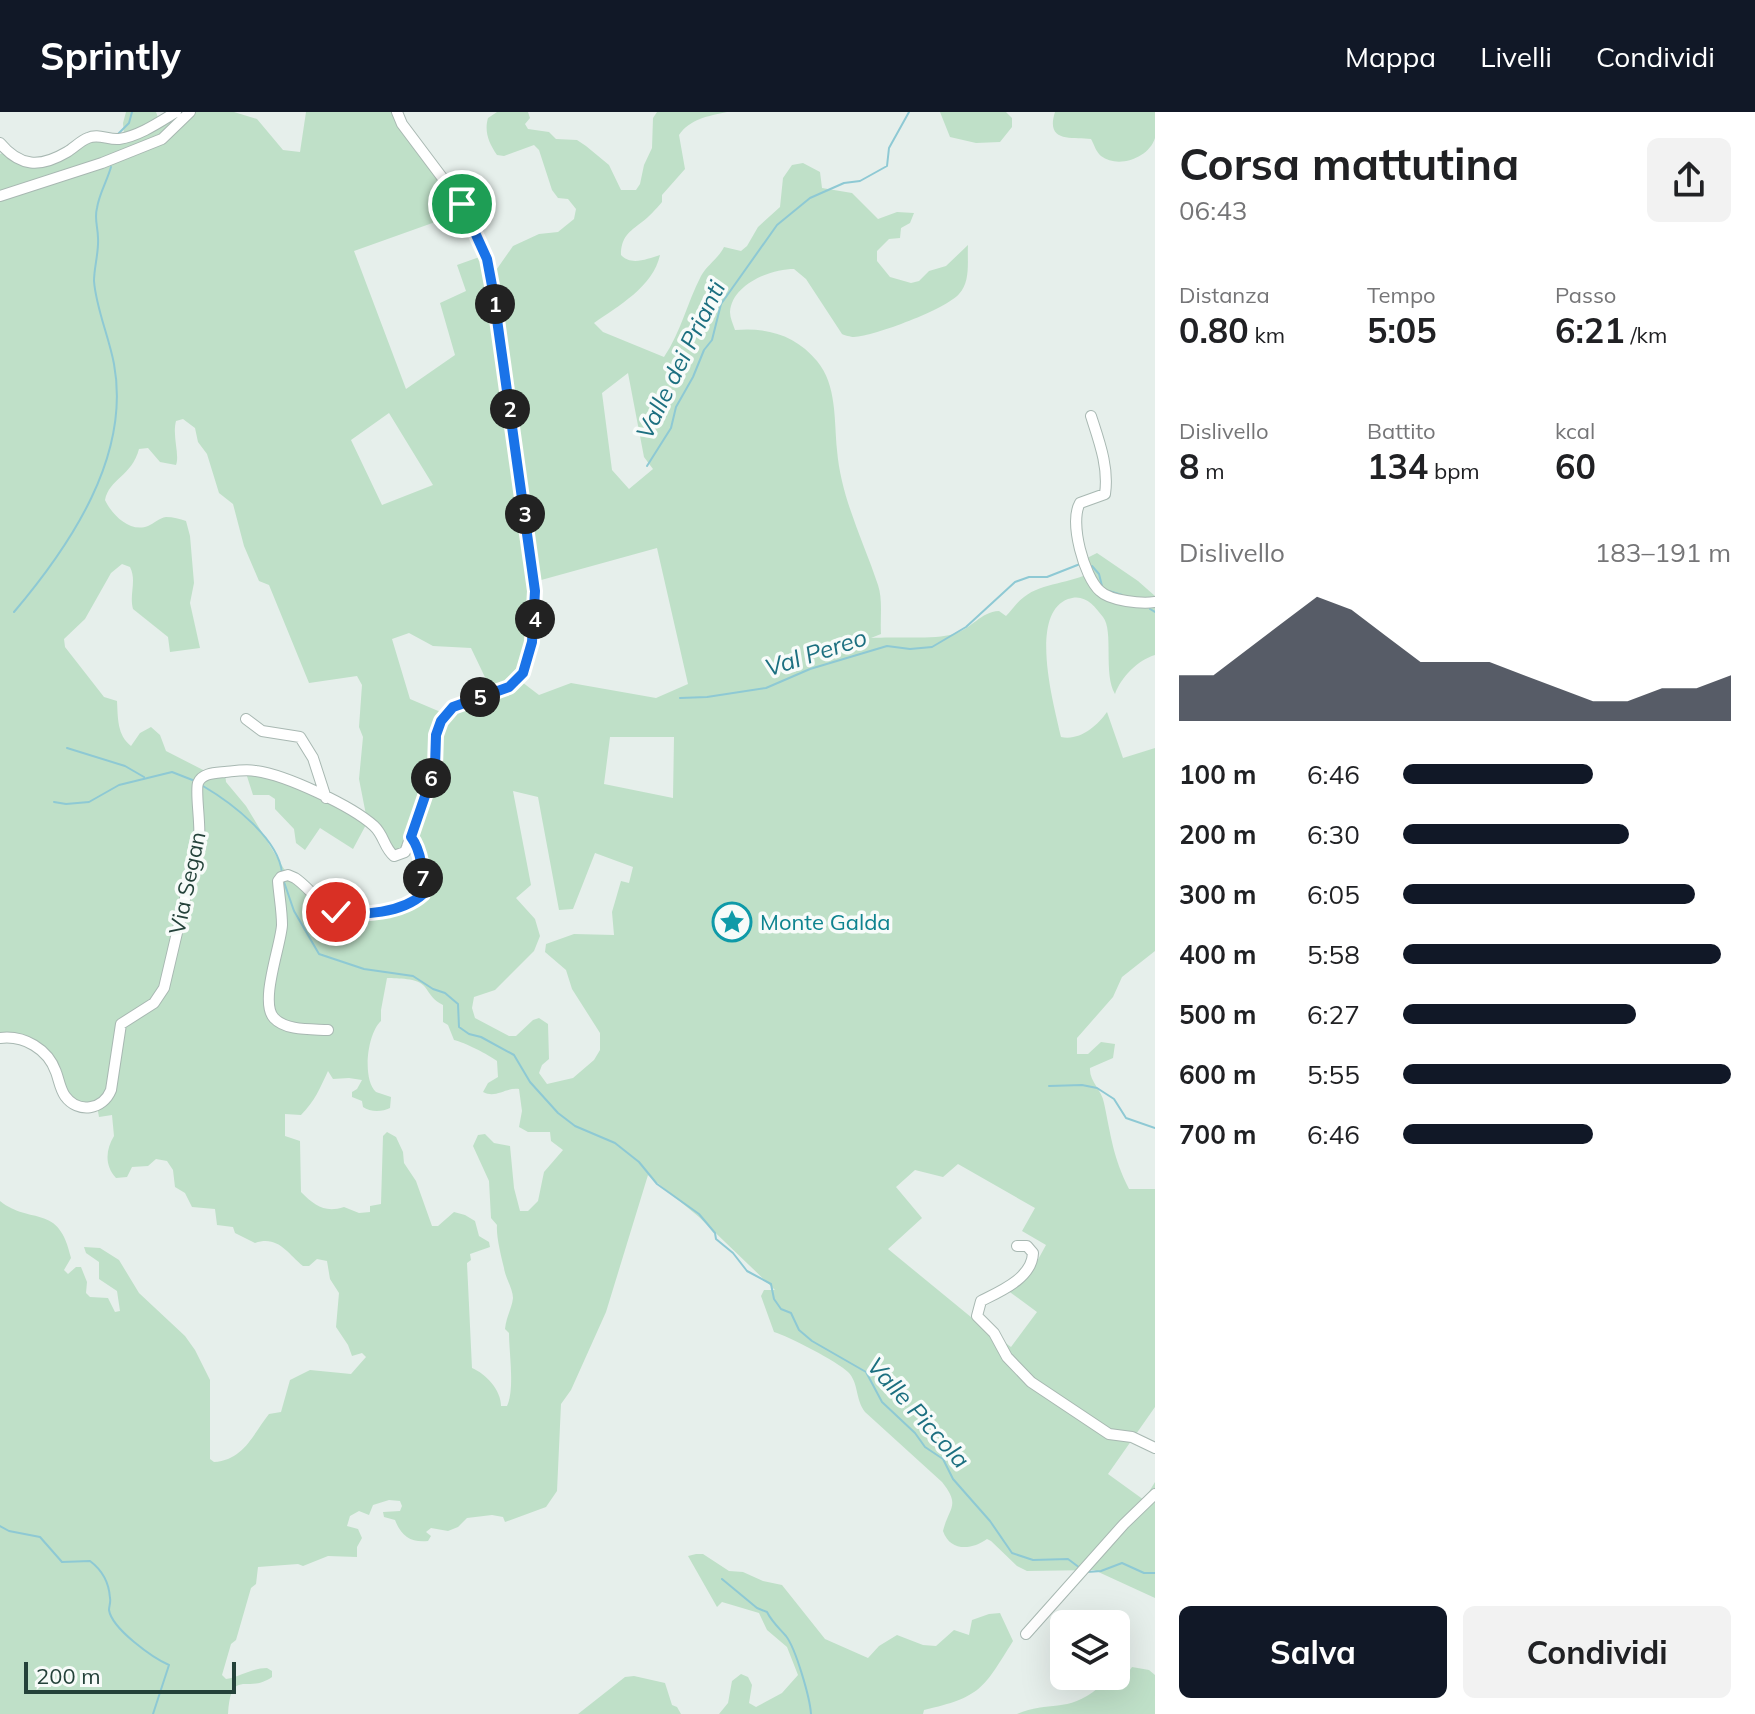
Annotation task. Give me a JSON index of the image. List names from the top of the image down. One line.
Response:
{"streets":{"street":["Via Segan"]},"water":["Valle dei Prianti","Val Pereo","Valle Piccola"],"places":{"place":["Monte Galda"]},"scale_bar":"200 m","page":{"header":"Sprintly","nav":["Mappa","Livelli","Condividi"],"heading":["Corsa mattutina","06:43"],"stats":[["Distanza","0.80 km"],["Tempo","5:05"],["Passo","6:21 /km"],["Dislivello","8 m"],["Battito","134 bpm"],["kcal","60"]],"pins":["1","2","3","4","5","6","7"],"chart":["Dislivello","183–191 m"],"list":[{"name":"100 m","note":"6:46"},{"name":"200 m","note":"6:30"},{"name":"300 m","note":"6:05"},{"name":"400 m","note":"5:58"},{"name":"500 m","note":"6:27"},{"name":"600 m","note":"5:55"},{"name":"700 m","note":"6:46"}],"buttons":["Salva","Condividi"],"scale":"200 m"}}
